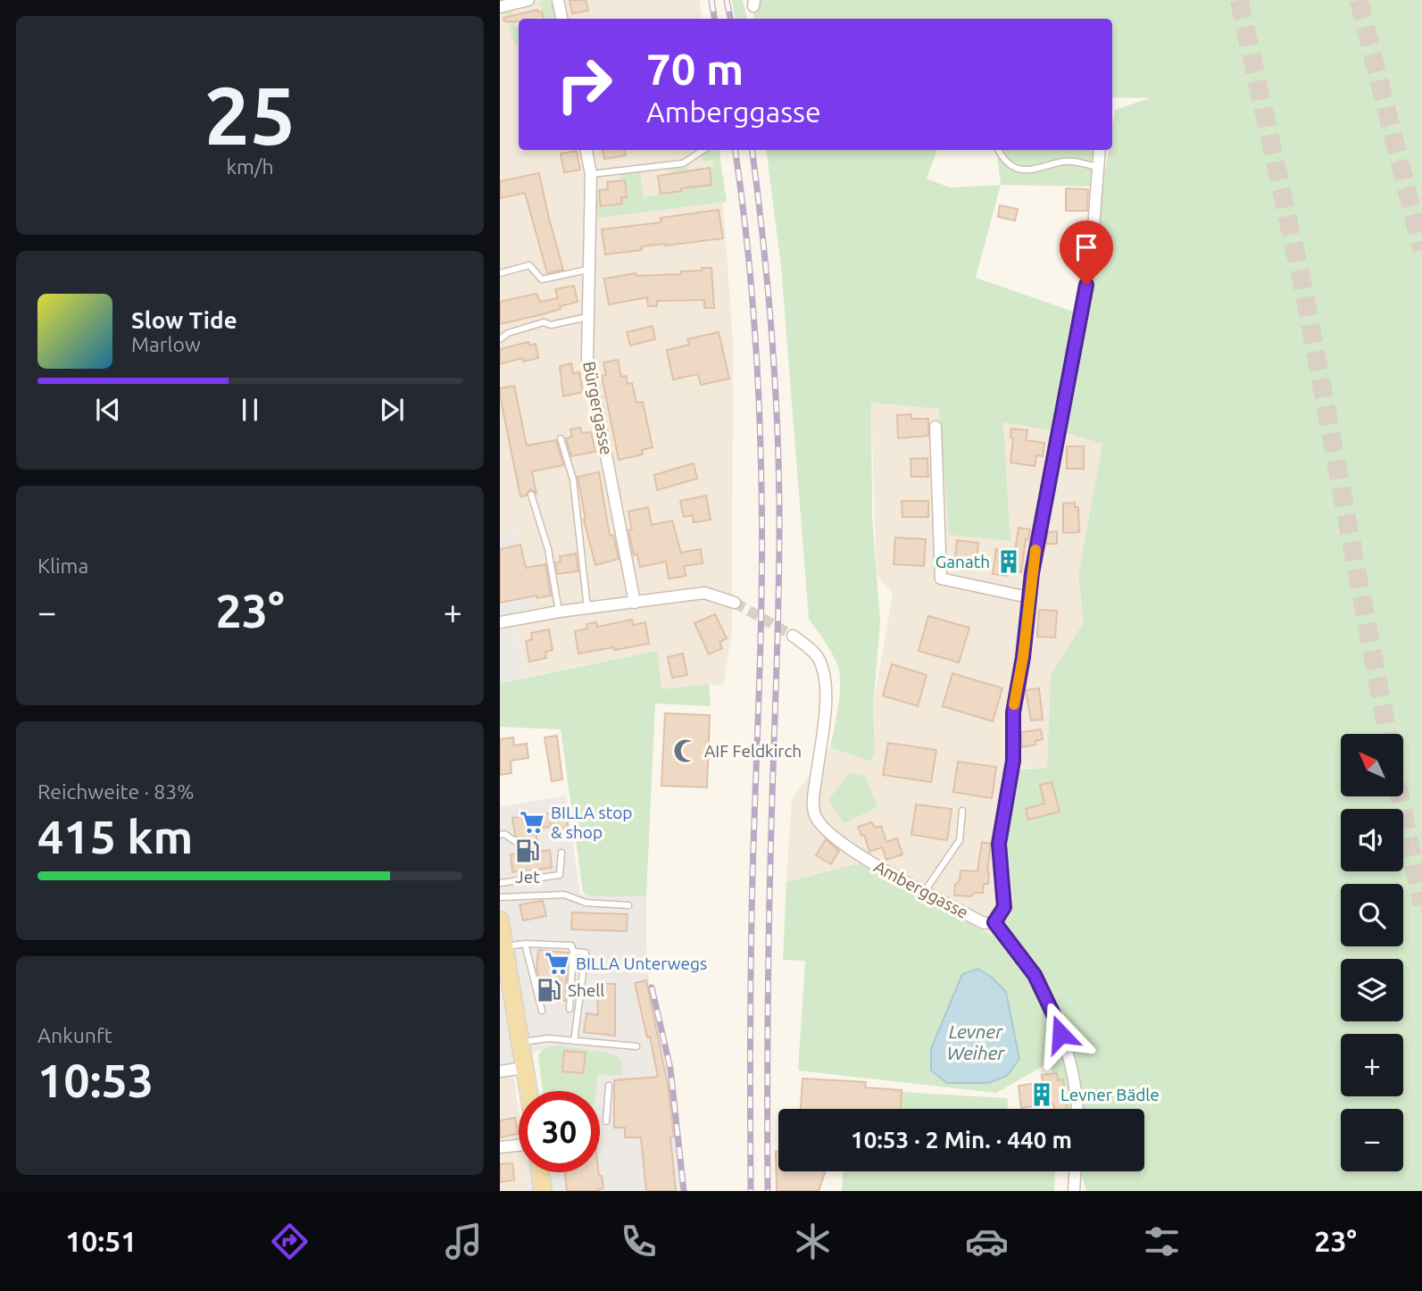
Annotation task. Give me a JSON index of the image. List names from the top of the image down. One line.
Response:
{"streets":{"street":["Bürgergasse","Amberggasse"]},"water":["Levner Weiher"],"places":{"building":["Ganath","Levner Bädle"],"mosque":["AIF Feldkirch"],"supermarket":["BILLA stop & shop","BILLA Unterwegs"],"fuel station":["Jet","Shell"]},"north":"top left","page":{"tile":[["25","km/h"],"Klima",["Reichweite · 83%","415 km"],["Ankunft","10:53"]],"turn":["70 m","Amberggasse"],"song":["Slow Tide","Marlow"],"heat":["−","23°","+"],"map_buttons":["+","−"],"limit":"30","trip":"10:53 · 2 Min. · 440 m","tabs":["10:51","23°"]}}
